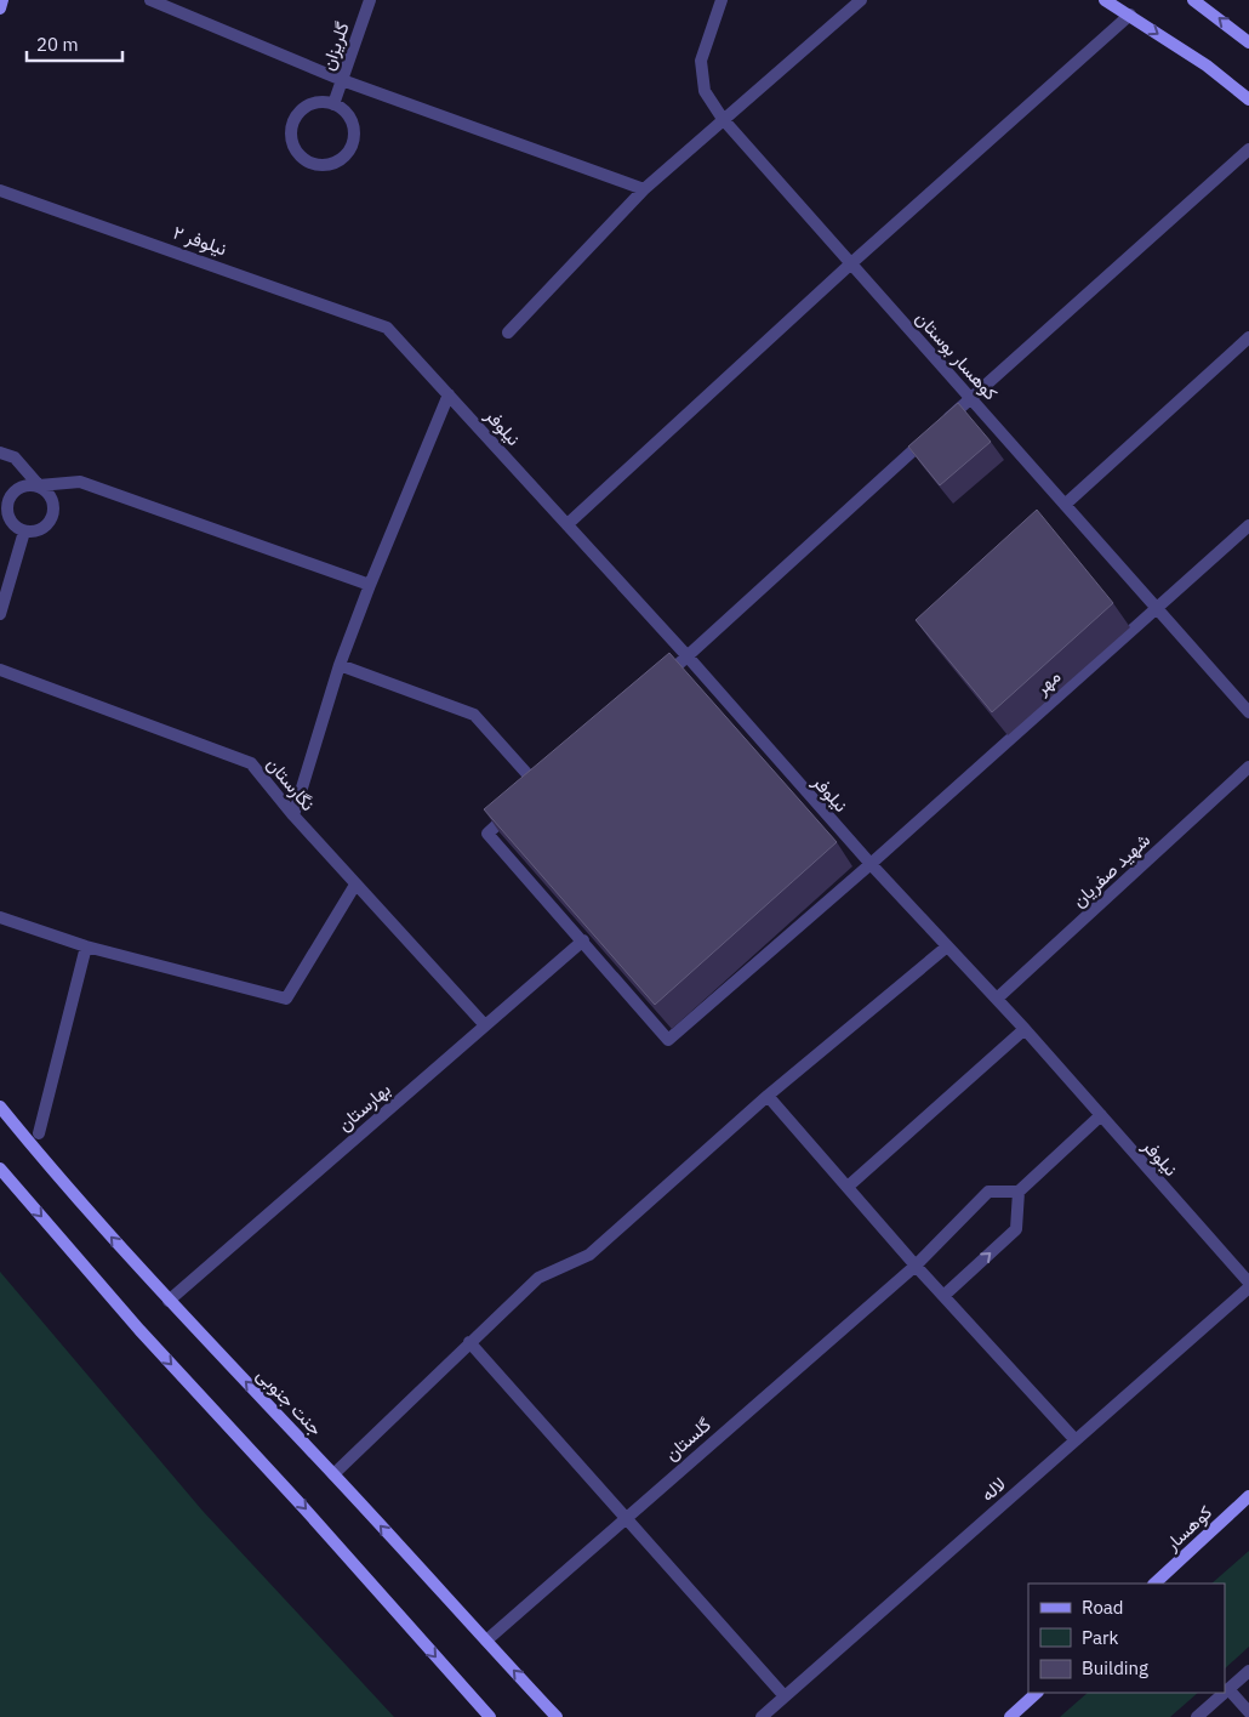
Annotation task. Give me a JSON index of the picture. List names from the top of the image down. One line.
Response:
{"streets":{"main road":["جنت جنوبی","کوهسار"],"street":["گلریزان","نیلوفر ۲","کوهسار بوستان","نیلوفر","مهر","نگارستان","شهید صفریان","بهارستان","گلستان","لاله"]},"crossings":[["نیلوفر ۲","نیلوفر"],["کوهسار بوستان","مهر"],["نیلوفر","مهر"],["نیلوفر","شهید صفریان"],["نیلوفر","لاله"],["مهر","بهارستان"],["نگارستان","بهارستان"],["بهارستان","جنت جنوبی"],["جنت جنوبی","گلستان"]],"legend":["Road","Park","Building"],"scale_bar":"20 m"}
